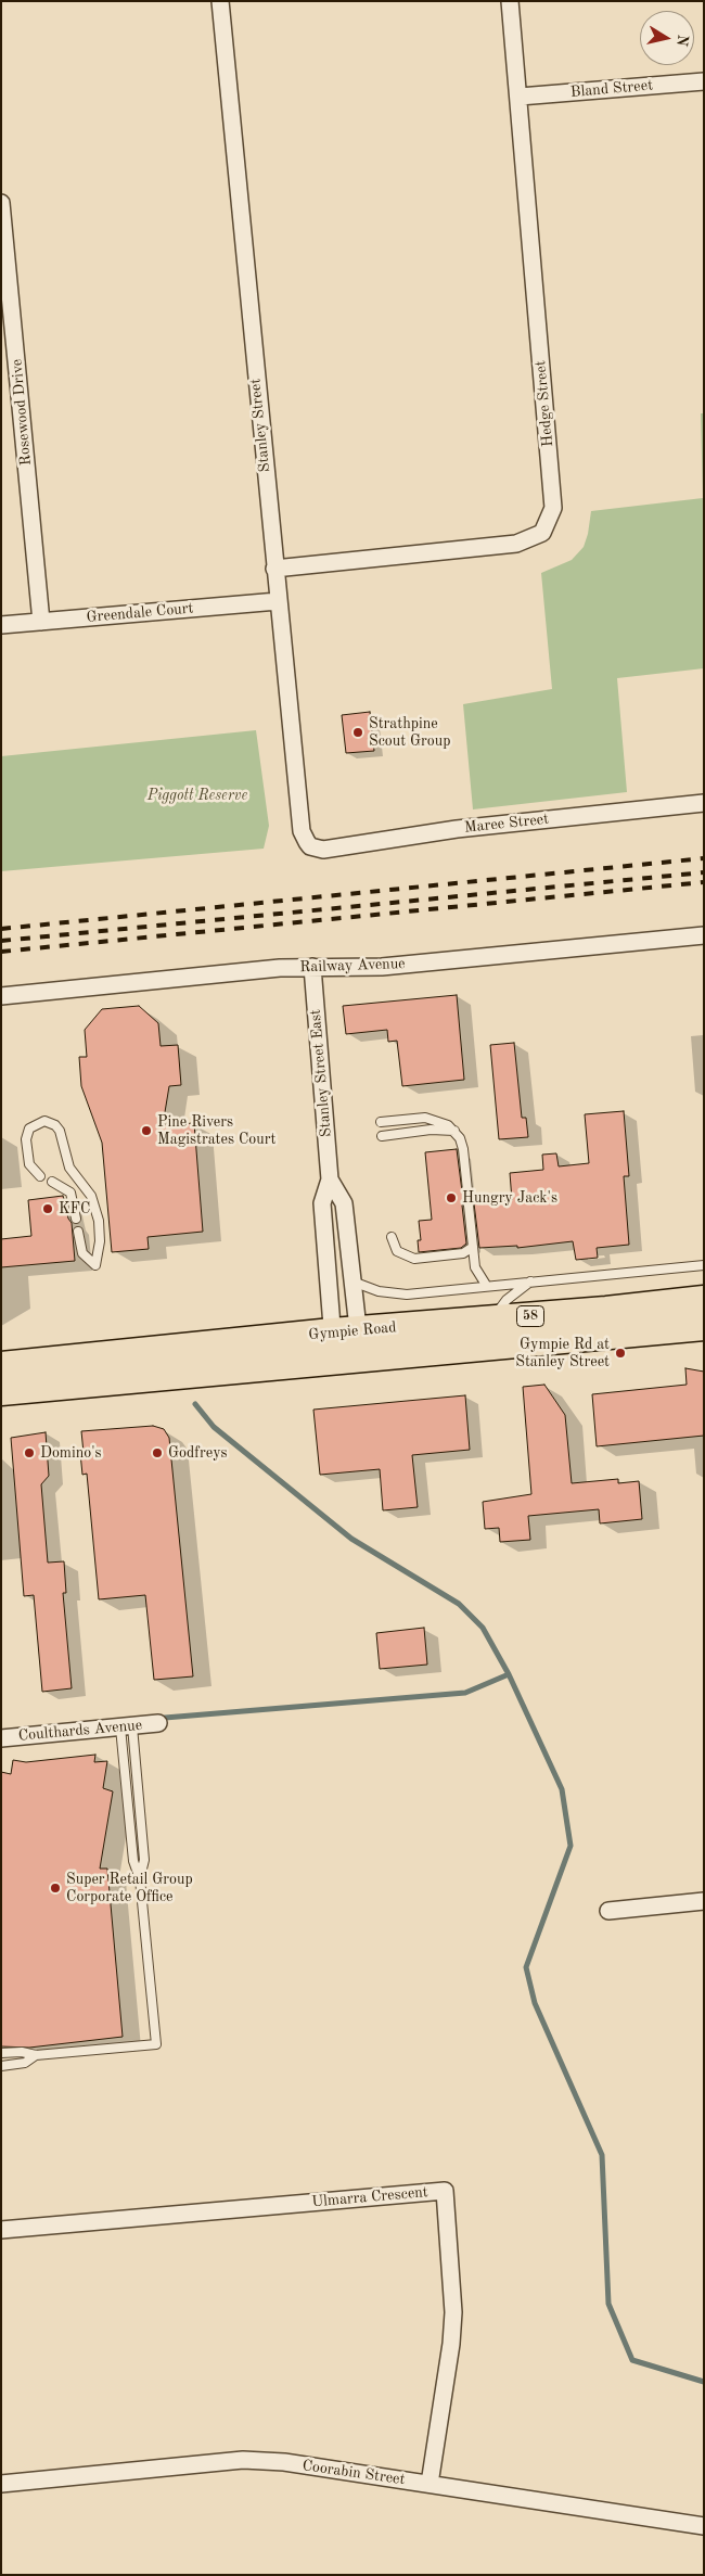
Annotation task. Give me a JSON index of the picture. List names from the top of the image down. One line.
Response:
{"streets":{"highway":["58","Gympie Road"],"street":["Bland Street","Hedge Street","Rosewood Drive","Stanley Street","Greendale Court","Maree Street","Railway Avenue","Stanley Street East","Coulthards Avenue","Ulmarra Crescent","Coorabin Street"]},"crossings":[["Bland Street","Hedge Street"],["Hedge Street","Stanley Street"],["Rosewood Drive","Greendale Court"],["Stanley Street","Greendale Court"],["Stanley Street","Maree Street"],["Railway Avenue","Stanley Street East"],["Stanley Street East","Gympie Road"],["Ulmarra Crescent","Coorabin Street"]],"parks":["Piggott Reserve"],"places":["Strathpine Scout Group","Pine Rivers Magistrates Court","Hungry Jack's","KFC","Gympie Rd at Stanley Street","Domino's","Godfreys","Super Retail Group Corporate Office"],"north":"right"}
